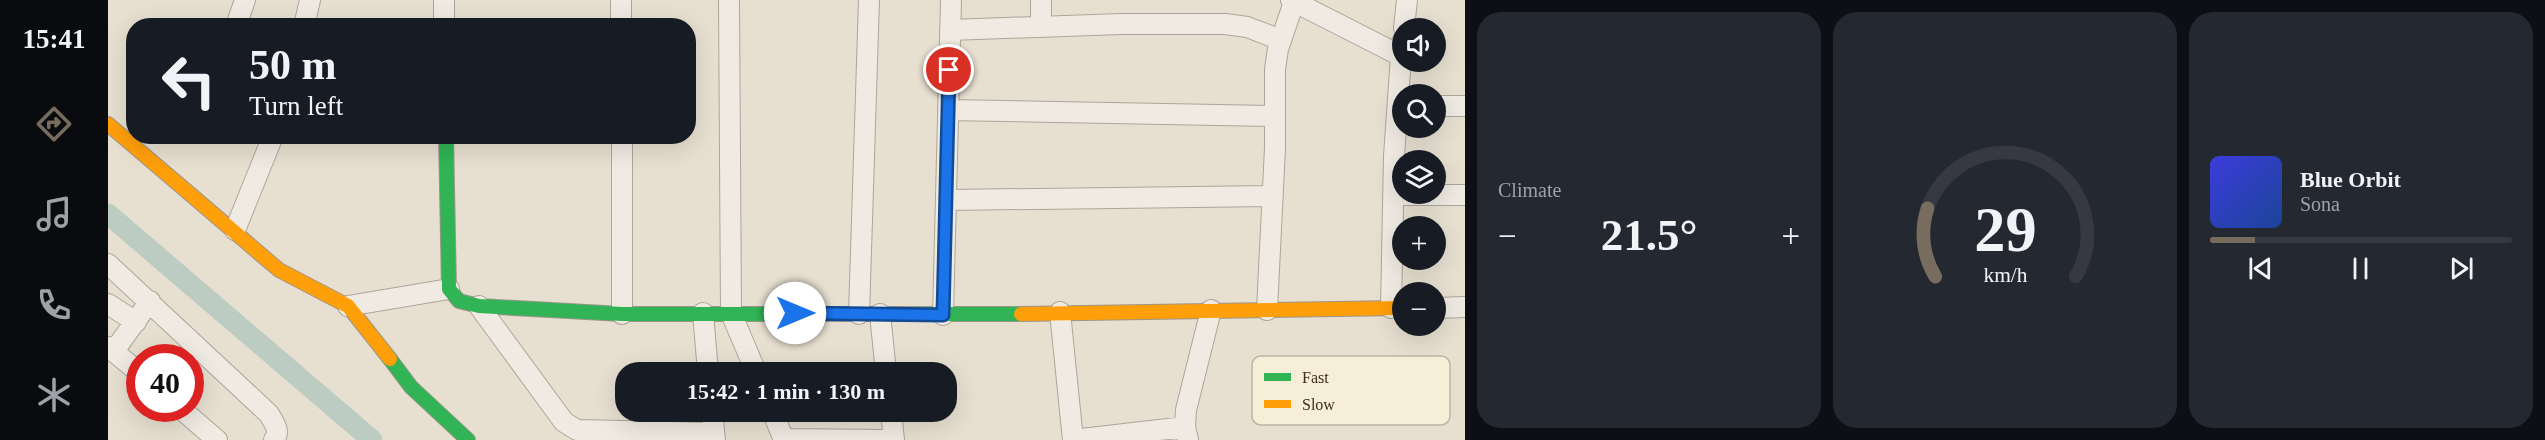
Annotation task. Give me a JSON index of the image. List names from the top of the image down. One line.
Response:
{"legend":["Fast","Slow"],"page":{"tabs":"15:41","tile":"Climate","map_buttons":["+","−"],"turn":["50 m","Turn left"],"song":["Blue Orbit","Sona"],"heat":["−","21.5°","+"],"limit":"40","trip":"15:42 · 1 min · 130 m","gauge":["29","km/h"]}}
